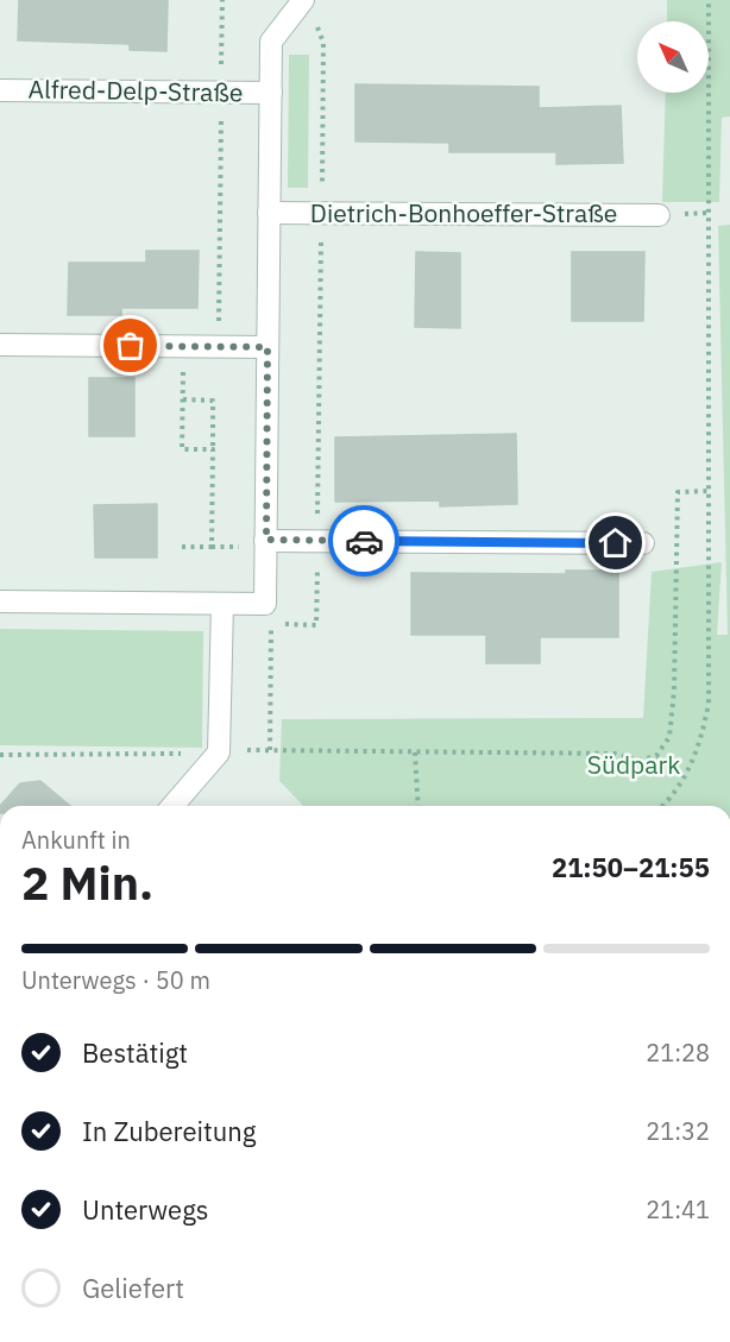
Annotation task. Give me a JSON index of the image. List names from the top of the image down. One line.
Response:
{"streets":{"street":["Alfred-Delp-Straße","Dietrich-Bonhoeffer-Straße"]},"parks":["Südpark"],"north":"top left","page":{"heading":["2 Min.","Ankunft in","21:50–21:55"],"bar":"Unterwegs · 50 m","list":[["Bestätigt","21:28"],["In Zubereitung","21:32"],["Unterwegs","21:41"],"Geliefert"]}}
